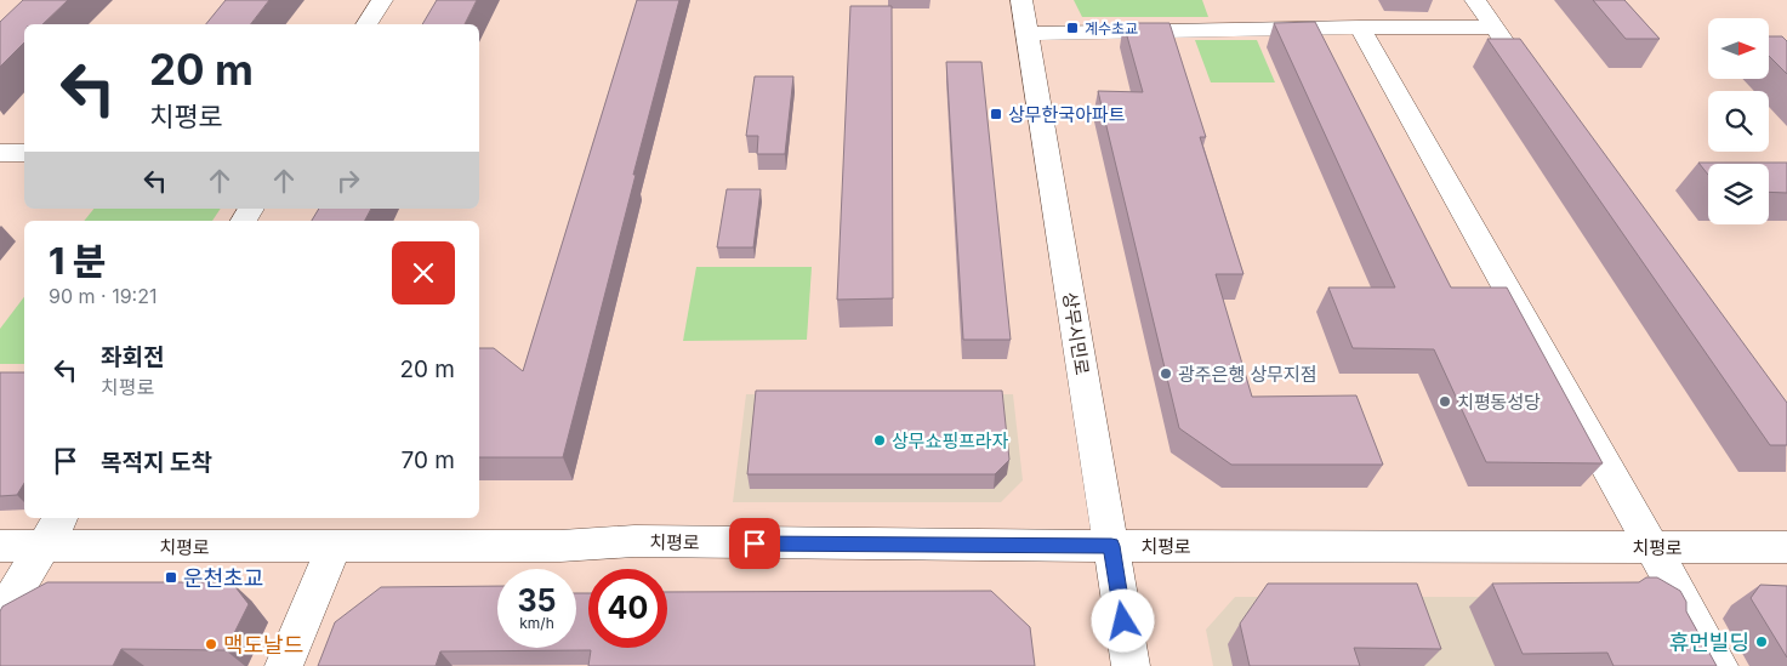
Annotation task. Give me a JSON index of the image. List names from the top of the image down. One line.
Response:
{"streets":{"street":["상무시민로","치평로"]},"crossings":[["상무시민로","치평로"]],"places":{"transit":["계수초교","상무한국아파트","운천초교"],"other":["광주은행 상무지점","치평동성당","상무쇼핑프라자","휴먼빌딩","맥도날드"]},"north":"right","page":{"turn":["20 m","치평로"],"heading":["1 분","90 m · 19:21"],"list":[{"name":"좌회전","note":"치평로","value":"20 m"},{"name":"목적지 도착","value":"70 m"}],"speed":"35 km/h","limit":"40"}}
